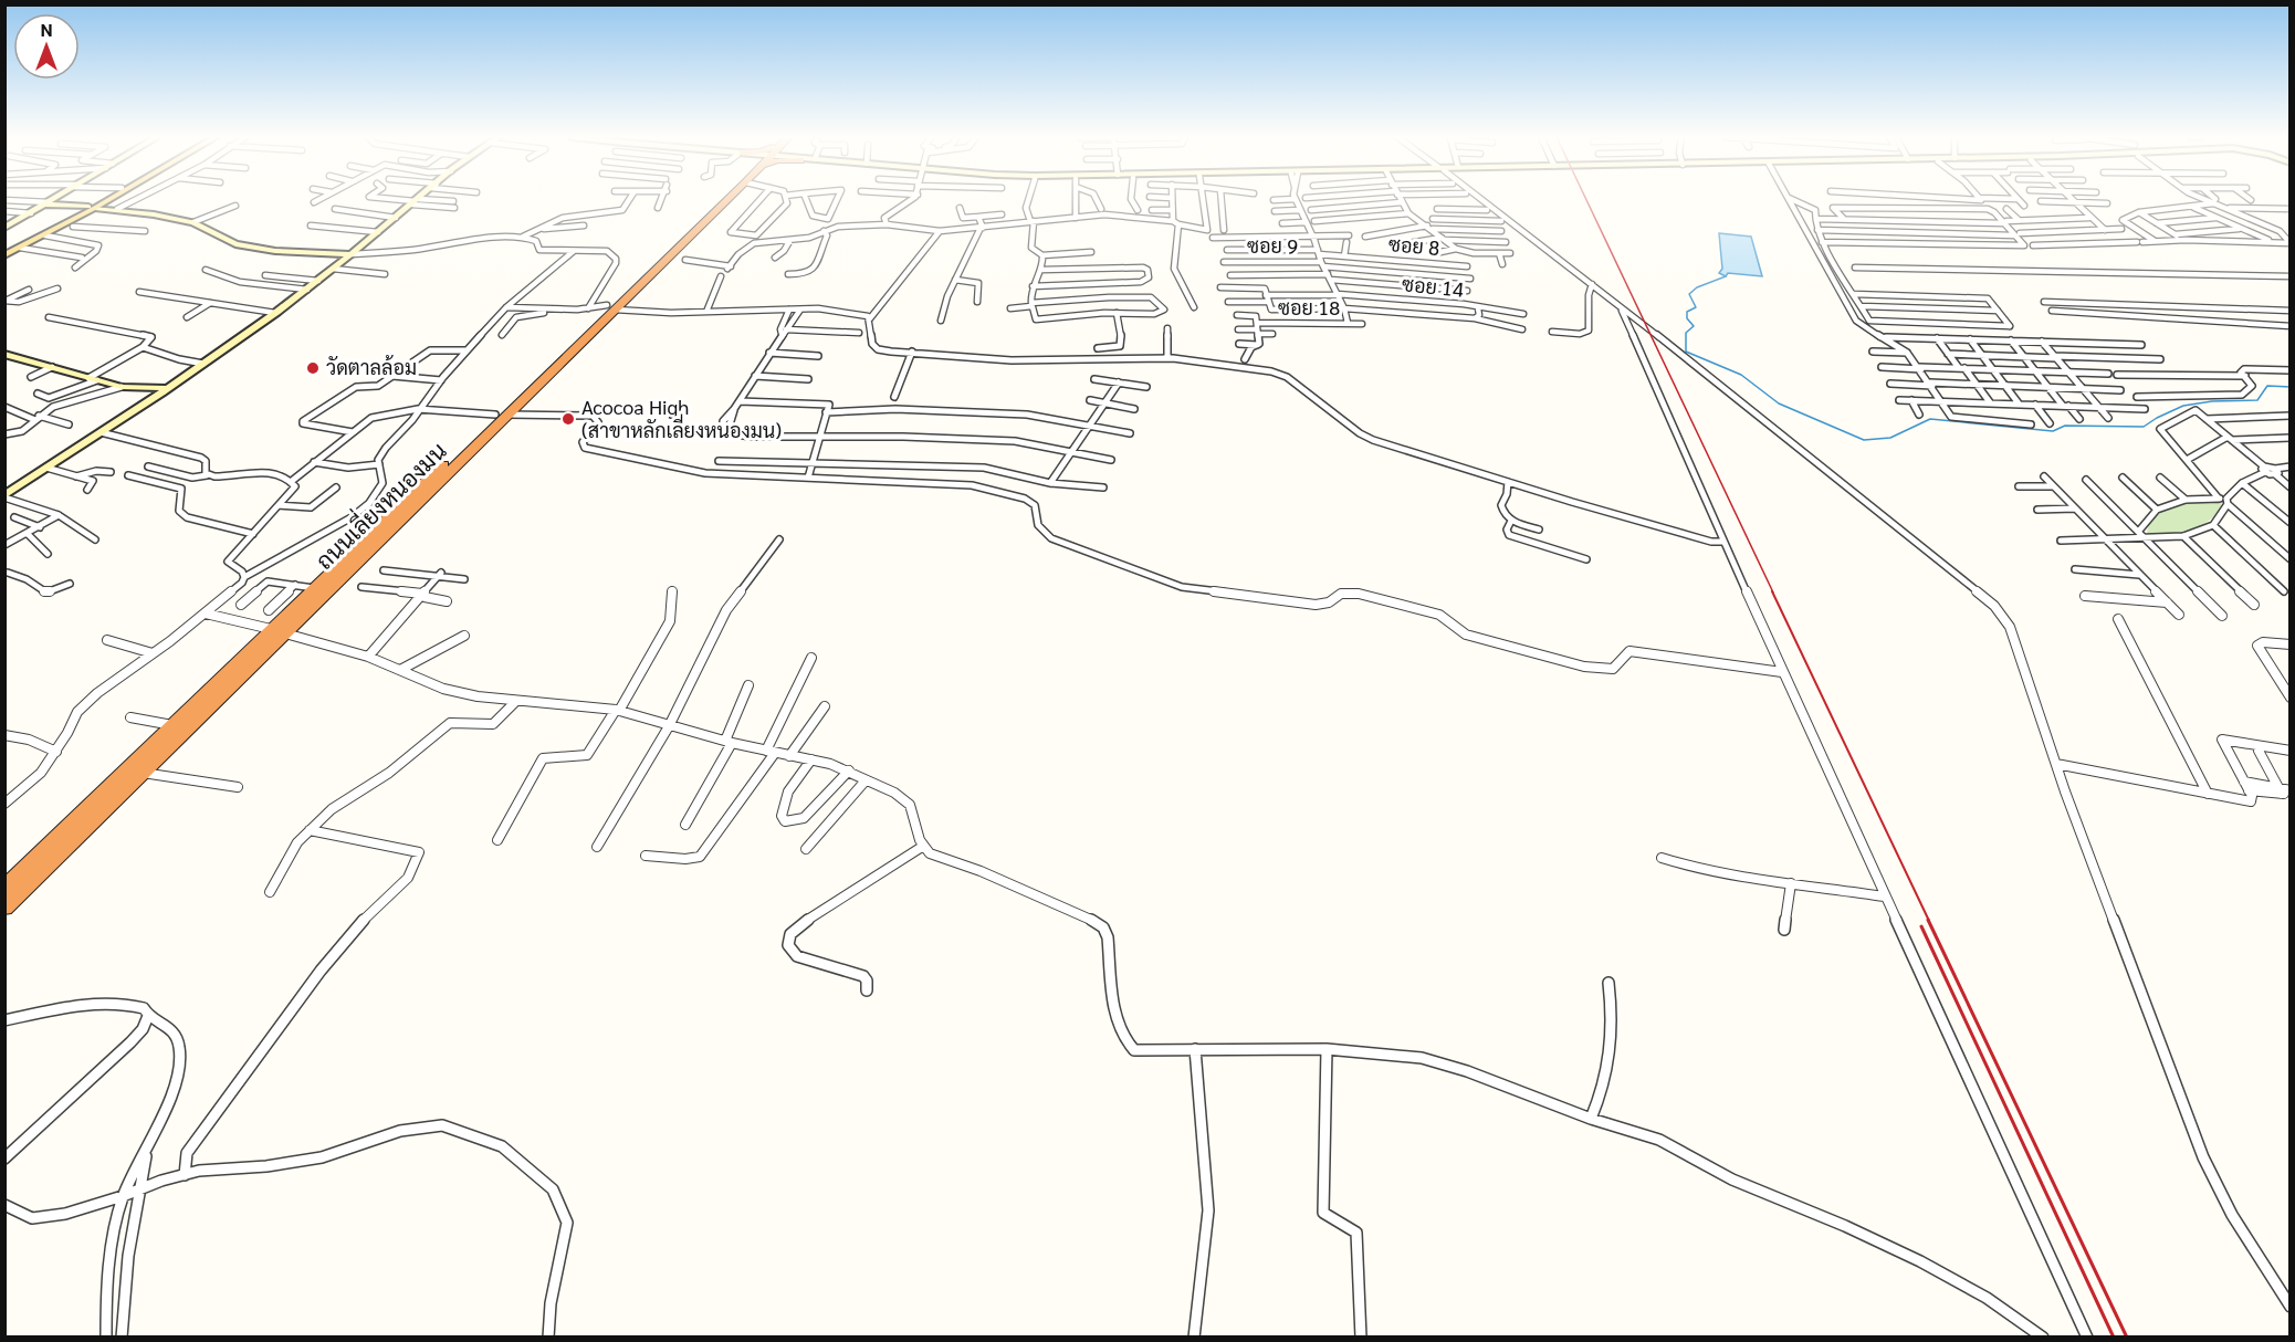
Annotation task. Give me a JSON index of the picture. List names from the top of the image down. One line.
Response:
{"streets":{"highway":["ถนนเลี่ยงหนองมน"],"street":["ซอย 9","ซอย 8","ซอย 14","ซอย 18"]},"places":["วัดตาลล้อม","Acocoa High (สาขาหลักเลี่ยงหนองมน)"],"north":"top"}
